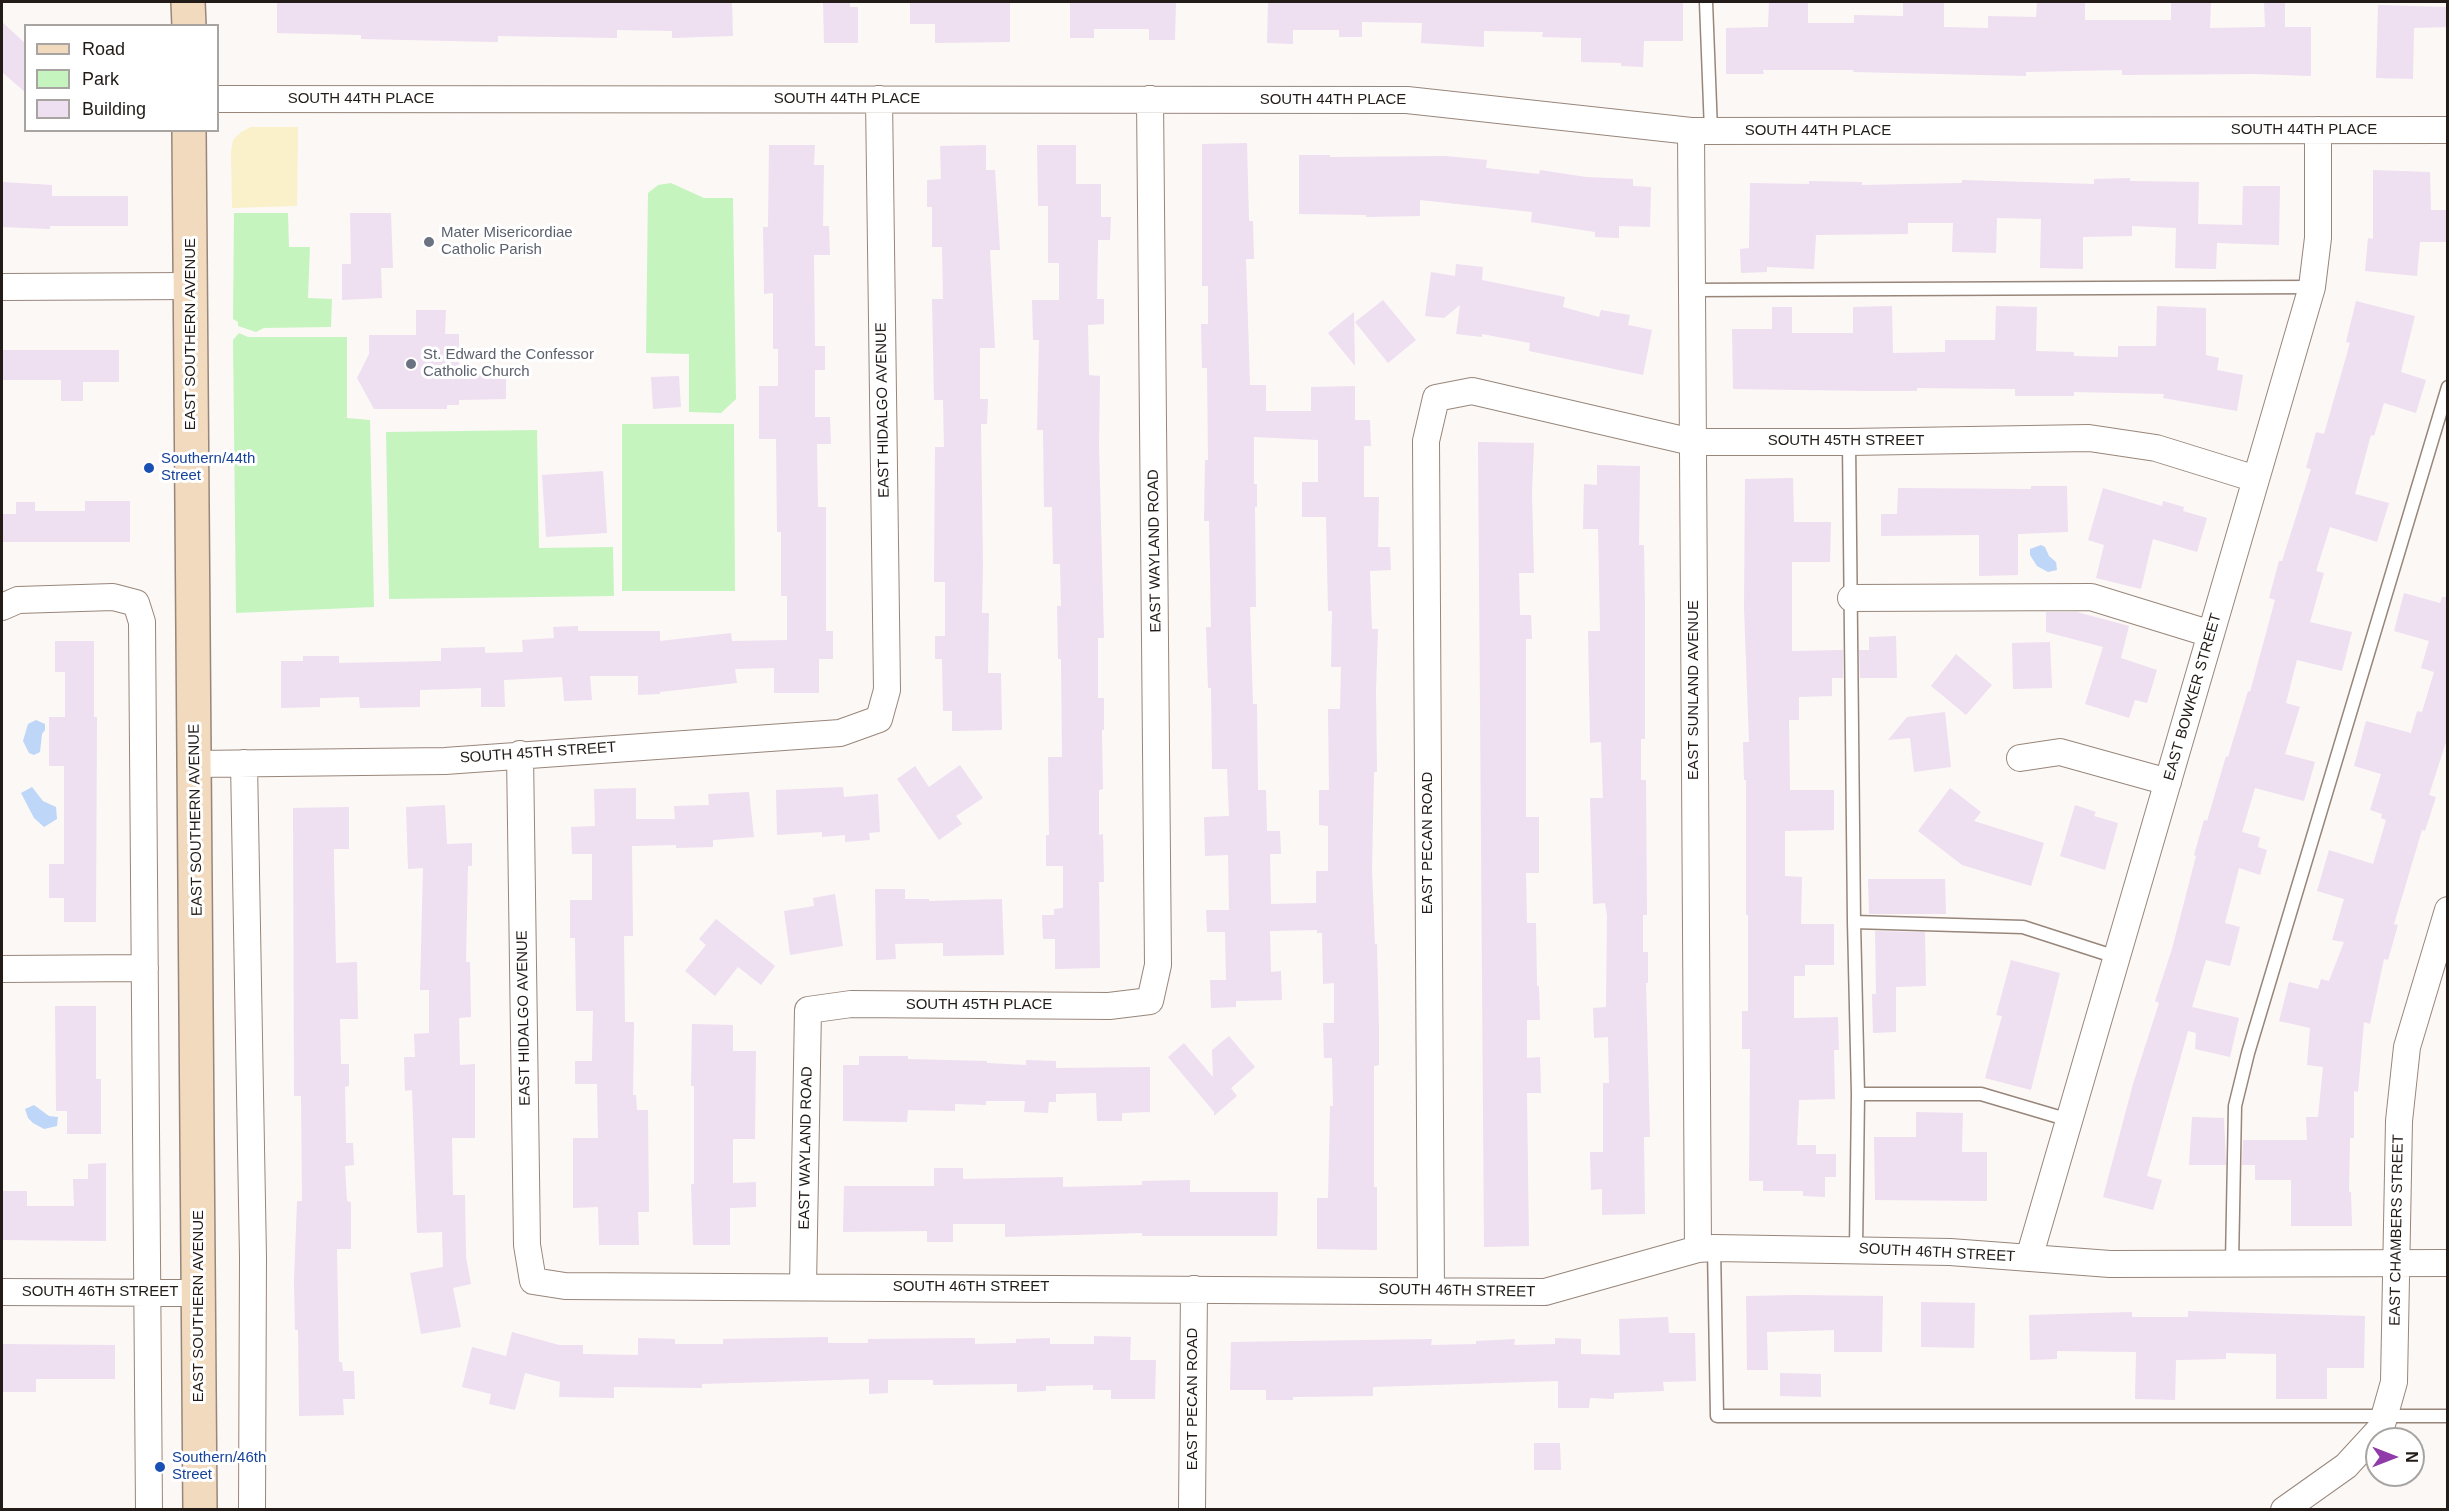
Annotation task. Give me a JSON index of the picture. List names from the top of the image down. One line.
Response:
{"streets":{"main road":["EAST SOUTHERN AVENUE"],"street":["SOUTH 44TH PLACE","EAST HIDALGO AVENUE","SOUTH 45TH STREET","EAST WAYLAND ROAD","EAST SUNLAND AVENUE","EAST BOWKER STREET","EAST PECAN ROAD","SOUTH 45TH PLACE","EAST CHAMBERS STREET","SOUTH 46TH STREET"]},"crossings":[["SOUTH 44TH PLACE","EAST HIDALGO AVENUE"],["SOUTH 44TH PLACE","EAST WAYLAND ROAD"],["SOUTH 44TH PLACE","EAST SUNLAND AVENUE"],["SOUTH 44TH PLACE","EAST BOWKER STREET"],["EAST SOUTHERN AVENUE","SOUTH 45TH STREET"],["EAST SOUTHERN AVENUE","SOUTH 46TH STREET"],["EAST HIDALGO AVENUE","SOUTH 45TH STREET"],["EAST HIDALGO AVENUE","SOUTH 46TH STREET"],["SOUTH 45TH STREET","EAST SUNLAND AVENUE"],["SOUTH 45TH STREET","EAST BOWKER STREET"],["SOUTH 45TH STREET","EAST PECAN ROAD"],["EAST WAYLAND ROAD","SOUTH 45TH PLACE"],["EAST WAYLAND ROAD","SOUTH 46TH STREET"],["EAST SUNLAND AVENUE","SOUTH 46TH STREET"],["EAST BOWKER STREET","SOUTH 46TH STREET"],["EAST PECAN ROAD","SOUTH 46TH STREET"],["EAST CHAMBERS STREET","SOUTH 46TH STREET"]],"places":["Mater Misericordiae Catholic Parish","St. Edward the Confessor Catholic Church","Southern/44th Street","Southern/46th Street"],"legend":["Road","Park","Building"],"north":"right"}
